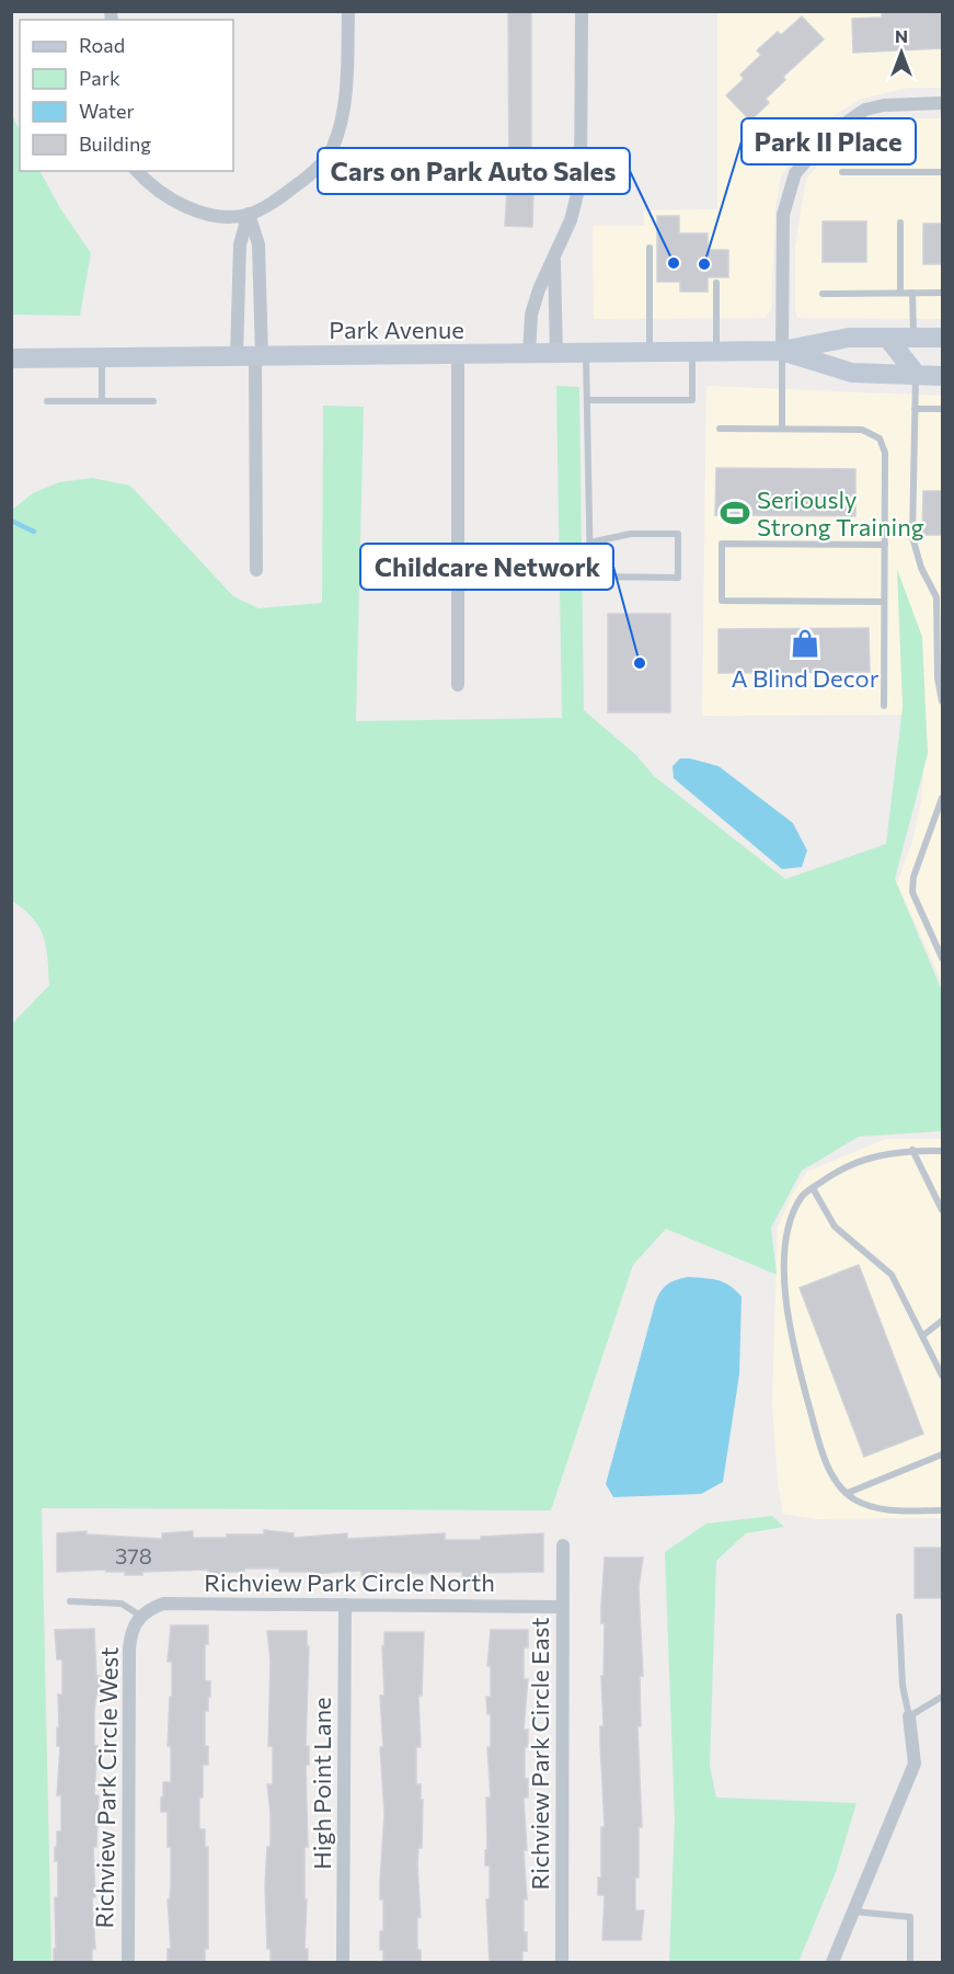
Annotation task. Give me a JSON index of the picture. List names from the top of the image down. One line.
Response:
{"streets":{"main road":["Park Avenue"],"street":["Richview Park Circle North","Richview Park Circle East","High Point Lane","Richview Park Circle West"]},"crossings":[["Richview Park Circle North","Richview Park Circle East"],["Richview Park Circle North","High Point Lane"],["Richview Park Circle North","Richview Park Circle West"]],"places":{"other":["Cars on Park Auto Sales","Park II Place","Childcare Network"],"sports":["Seriously Strong Training"],"shop":["A Blind Decor"]},"house_numbers":["378"],"legend":["Road","Park","Water","Building"],"north":"top"}
